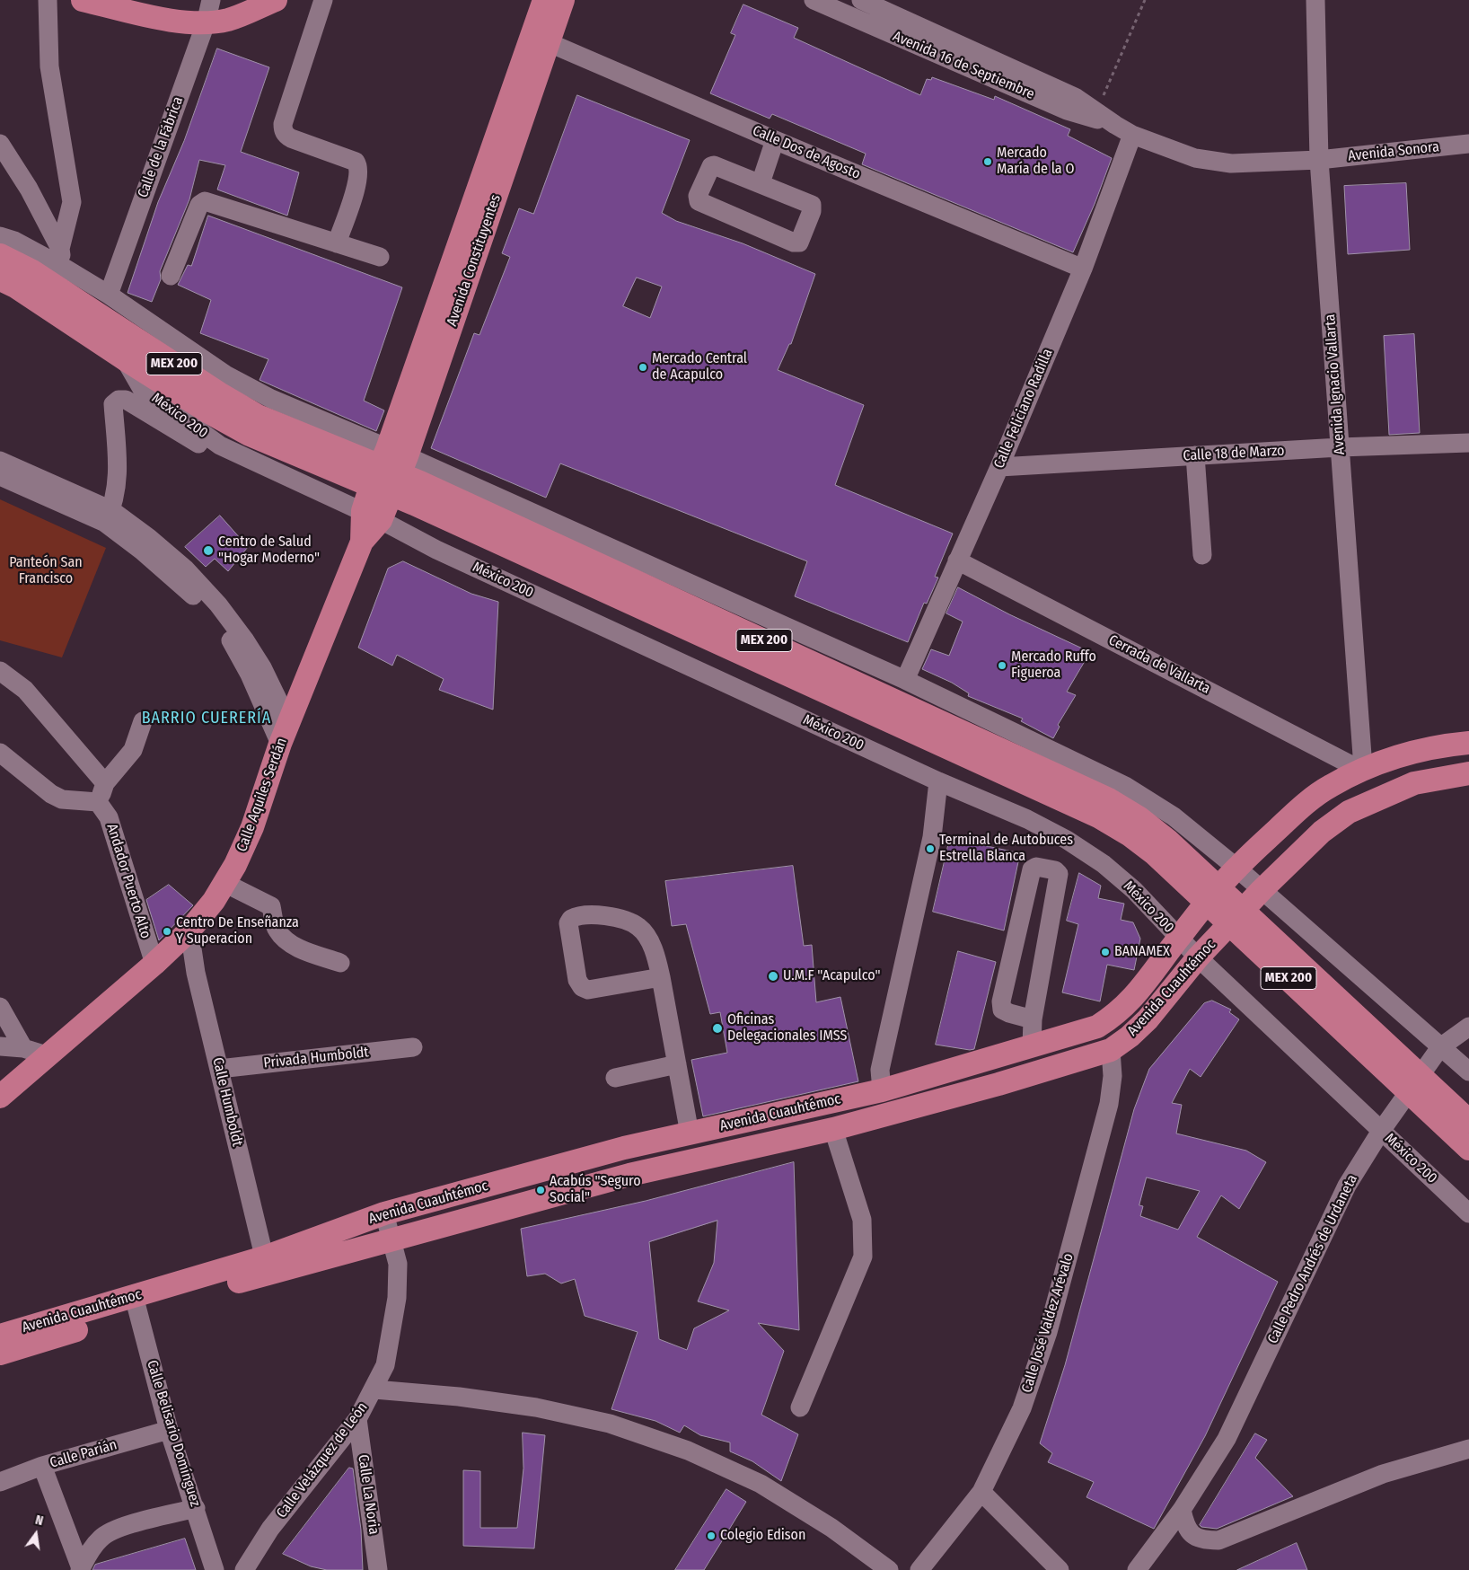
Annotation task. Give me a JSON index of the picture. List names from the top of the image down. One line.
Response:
{"streets":{"main road":["Avenida Constituyentes","MEX 200","Calle Aquiles Serdán","Avenida Cuauhtémoc"],"street":["Avenida 16 de Septiembre","Calle de la Fábrica","Avenida Sonora","Calle Dos de Agosto","Avenida Ignacio Vallarta","Calle Feliciano Radilla","México 200","Calle 18 de Marzo","Cerrada de Vallarta","Andador Puerto Alto","Privada Humboldt","Calle Humboldt","Calle Pedro Andrés de Urdaneta","Calle José Valdez Arévalo","Calle Belisario Domínguez","Calle Parián","Calle Velázquez de León","Calle La Noria"]},"crossings":[["Avenida 16 de Septiembre","Avenida Sonora"],["Avenida 16 de Septiembre","Avenida Ignacio Vallarta"],["Avenida 16 de Septiembre","Calle Feliciano Radilla"],["Avenida Sonora","Avenida Ignacio Vallarta"],["Calle Dos de Agosto","Avenida Constituyentes"],["Calle Dos de Agosto","Calle Feliciano Radilla"],["Avenida Constituyentes","México 200"],["Avenida Constituyentes","Calle Aquiles Serdán"],["MEX 200","México 200"],["Avenida Ignacio Vallarta","Calle 18 de Marzo"],["Avenida Ignacio Vallarta","Cerrada de Vallarta"],["Avenida Ignacio Vallarta","Avenida Cuauhtémoc"],["Calle Feliciano Radilla","Calle 18 de Marzo"],["Calle Feliciano Radilla","Cerrada de Vallarta"],["México 200","Calle Aquiles Serdán"],["México 200","Avenida Cuauhtémoc"],["México 200","Calle Pedro Andrés de Urdaneta"],["Cerrada de Vallarta","Avenida Cuauhtémoc"],["Calle Aquiles Serdán","Andador Puerto Alto"],["Calle Aquiles Serdán","Calle Humboldt"],["Avenida Cuauhtémoc","Calle Humboldt"],["Avenida Cuauhtémoc","Calle José Valdez Arévalo"],["Avenida Cuauhtémoc","Calle Belisario Domínguez"],["Avenida Cuauhtémoc","Calle Velázquez de León"],["Privada Humboldt","Calle Humboldt"],["Calle Belisario Domínguez","Calle Parián"],["Calle Velázquez de León","Calle La Noria"]],"districts":["BARRIO CUERERÍA"],"parks":["Panteón San Francisco"],"places":["Mercado María de la O","Mercado Central de Acapulco","Centro de Salud \"Hogar Moderno\"","Mercado Ruffo Figueroa","Terminal de Autobuces Estrella Blanca","Centro De Enseñanza Y Superacion","BANAMEX","U.M.F \"Acapulco\"","Oficinas Delegacionales IMSS","Acabús \"Seguro Social\"","Colegio Edison"],"north":"top"}
